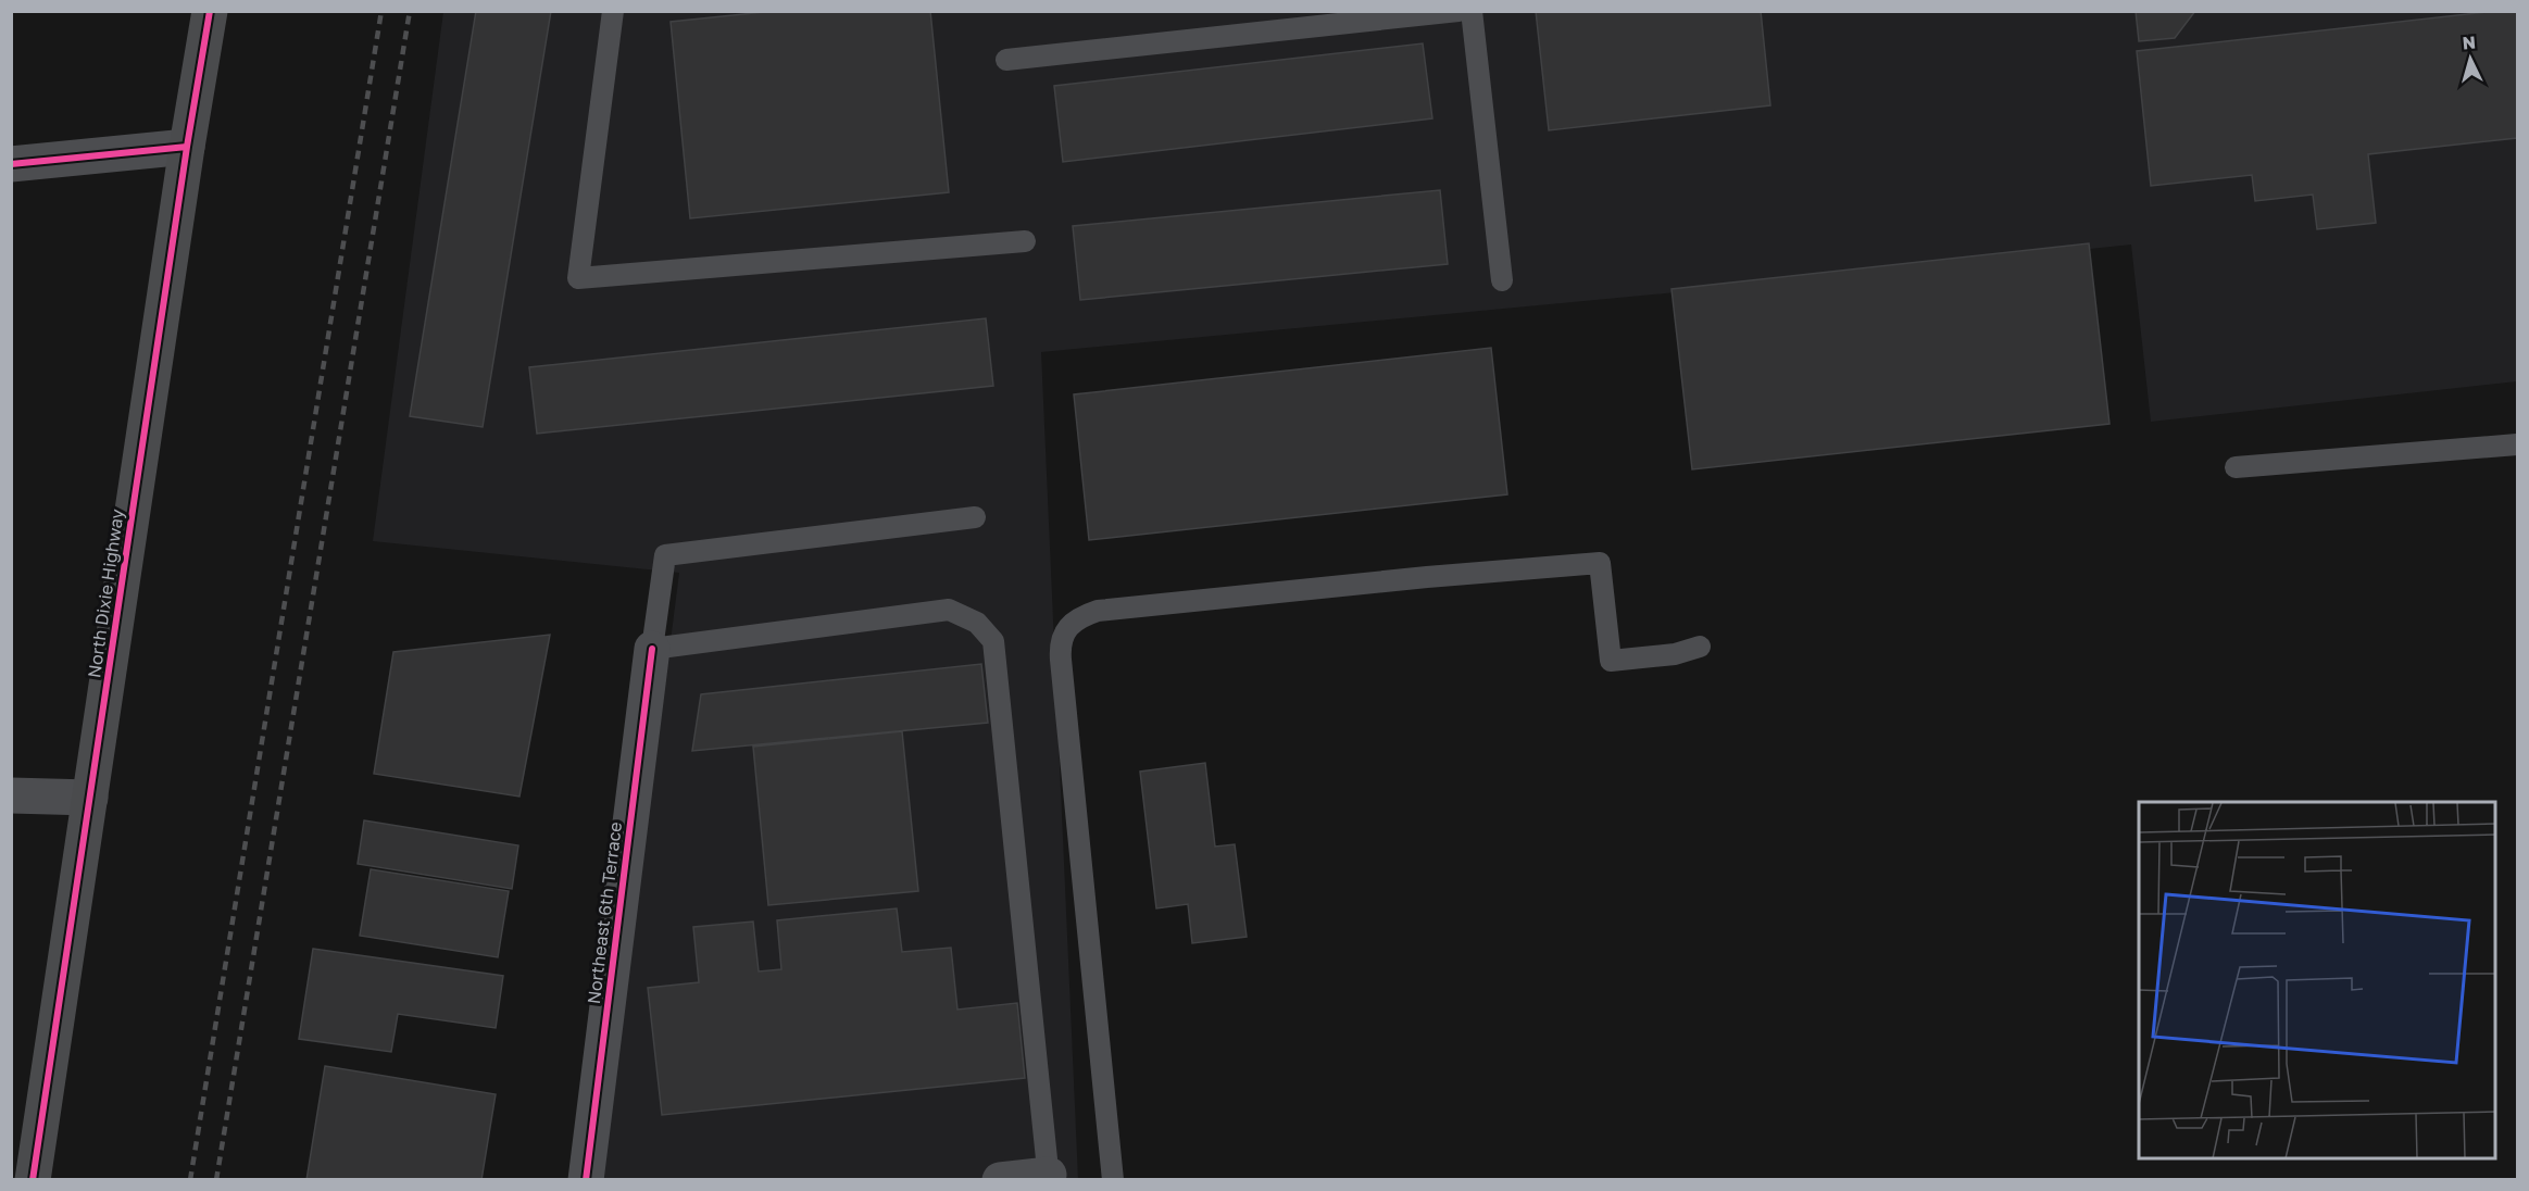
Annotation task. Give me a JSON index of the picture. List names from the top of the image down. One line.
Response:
{"streets":{"main road":["North Dixie Highway"],"street":["Northeast 6th Terrace"]},"north":"top"}
